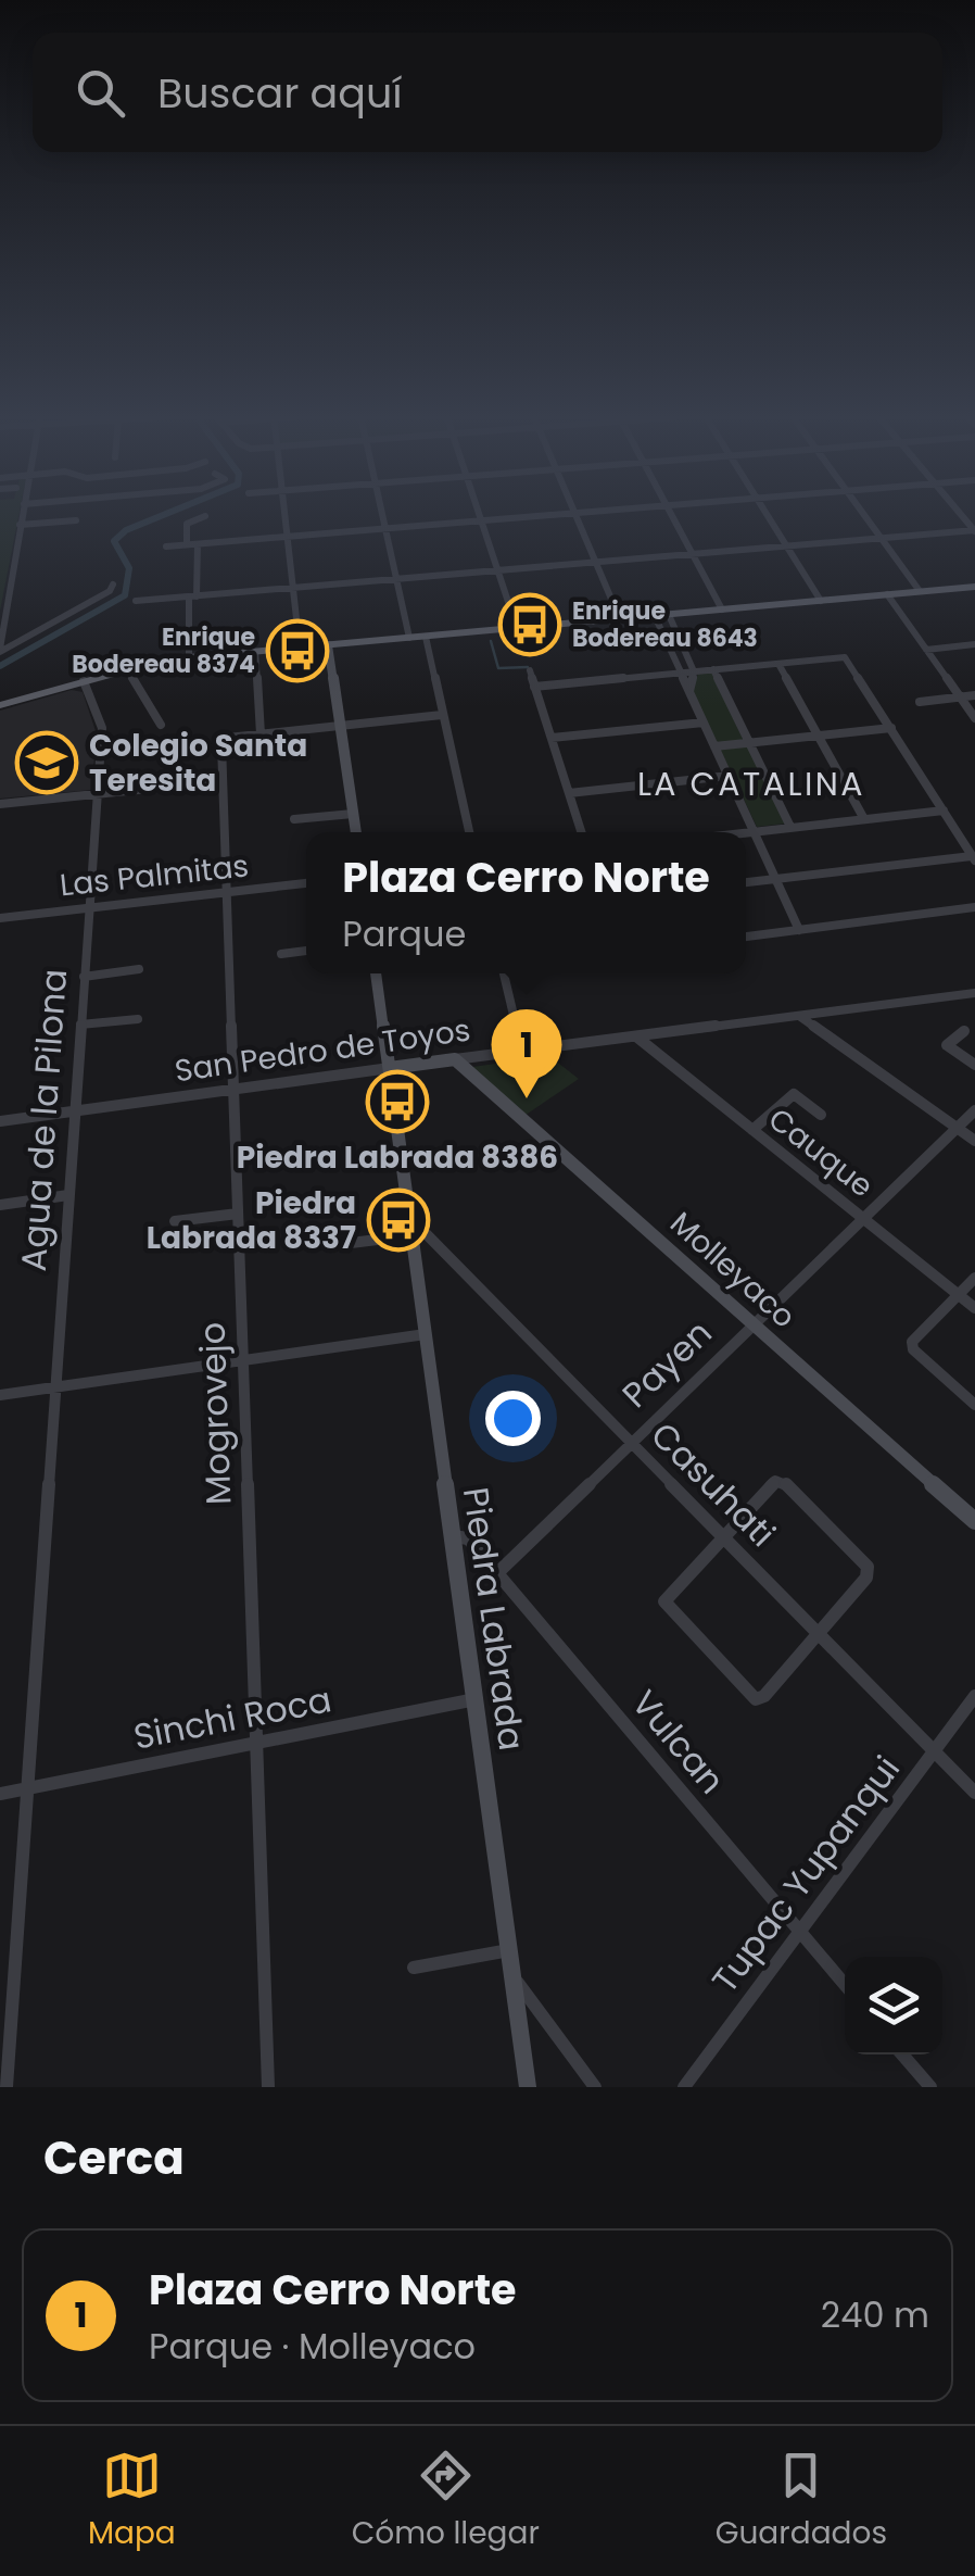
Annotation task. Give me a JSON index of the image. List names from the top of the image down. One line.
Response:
{"streets":{"main road":["San Pedro de Toyos","Molleyaco","Piedra Labrada"],"street":["Las Palmitas","Agua de la Pilona","Cauque","Payen","Mogrovejo","Casuhati","Sinchi Roca","Vulcan","Tupac Yupanqui"]},"crossings":[["Las Palmitas","Agua de la Pilona"],["Las Palmitas","Mogrovejo"],["San Pedro de Toyos","Agua de la Pilona"],["San Pedro de Toyos","Cauque"],["San Pedro de Toyos","Molleyaco"],["San Pedro de Toyos","Mogrovejo"],["San Pedro de Toyos","Piedra Labrada"],["Agua de la Pilona","Sinchi Roca"],["Cauque","Payen"],["Molleyaco","Payen"],["Payen","Casuhati"],["Payen","Vulcan"],["Mogrovejo","Sinchi Roca"],["Casuhati","Piedra Labrada"],["Casuhati","Tupac Yupanqui"],["Piedra Labrada","Sinchi Roca"],["Piedra Labrada","Vulcan"],["Vulcan","Tupac Yupanqui"]],"districts":["LA CATALINA"],"places":{"bus stop":["Enrique Bodereau 8643","Enrique Bodereau 8374","Piedra Labrada 8386","Piedra Labrada 8337"],"school or university":["Colegio Santa Teresita"]},"page":{"search":"Buscar aquí","popup":["Plaza Cerro Norte","Parque"],"pins":"1","heading":"Cerca","list":[{"mark":"1","name":"Plaza Cerro Norte","note":"Parque · Molleyaco","value":"240 m"}],"nav":["Mapa","Cómo llegar","Guardados"]}}
